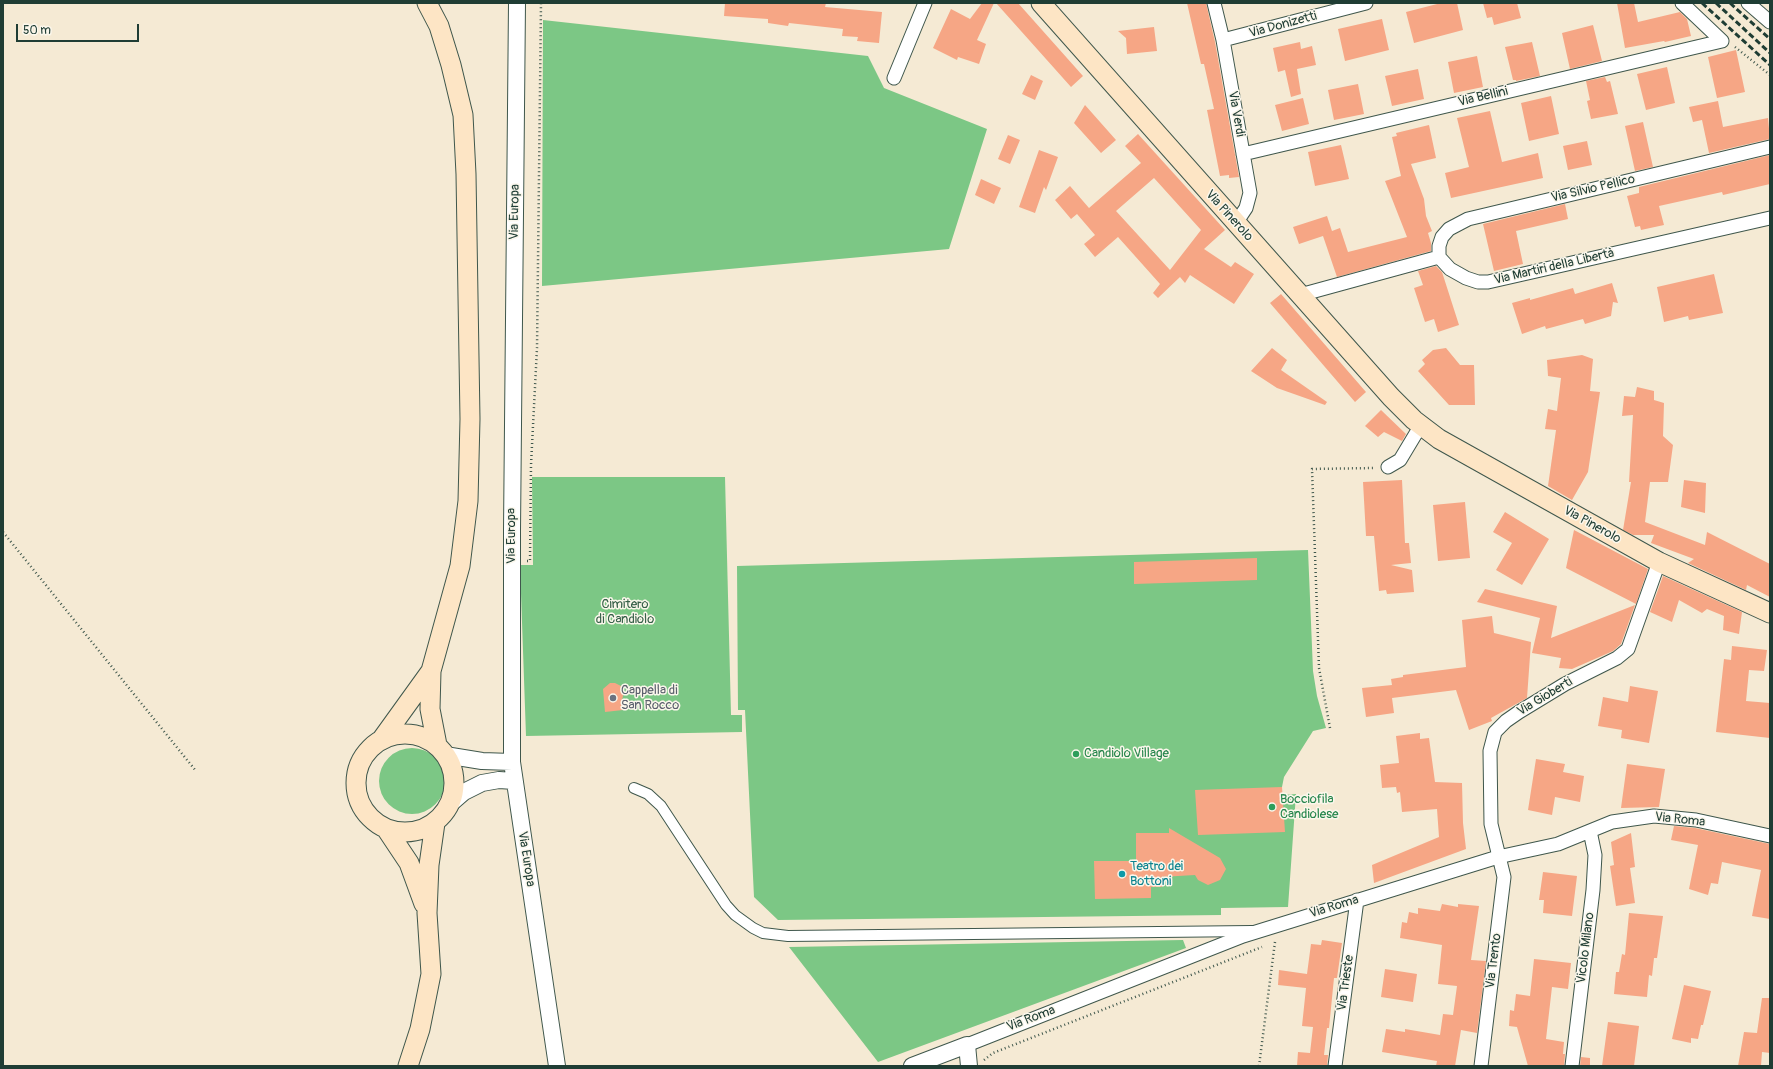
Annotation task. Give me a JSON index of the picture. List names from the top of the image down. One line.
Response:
{"streets":{"main road":["Via Pinerolo"],"street":["Via Donizetti","Via Bellini","Via Verdi","Via Silvio Pellico","Via Europa","Via Martiri della Libertà","Via Gioberti","Via Roma","Vicolo Milano","Via Trento","Via Trieste"]},"crossings":[["Via Donizetti","Via Verdi"],["Via Bellini","Via Verdi"],["Via Verdi","Via Pinerolo"],["Via Silvio Pellico","Via Martiri della Libertà"],["Via Pinerolo","Via Gioberti"],["Via Gioberti","Via Roma"],["Via Gioberti","Via Trento"],["Via Roma","Vicolo Milano"],["Via Roma","Via Trento"],["Via Roma","Via Trieste"]],"parks":["Cimitero di Candiolo"],"places":["Cappella di San Rocco","Candiolo Village","Bocciofila Candiolese","Teatro dei Bottoni"],"scale_bar":"50 m"}
